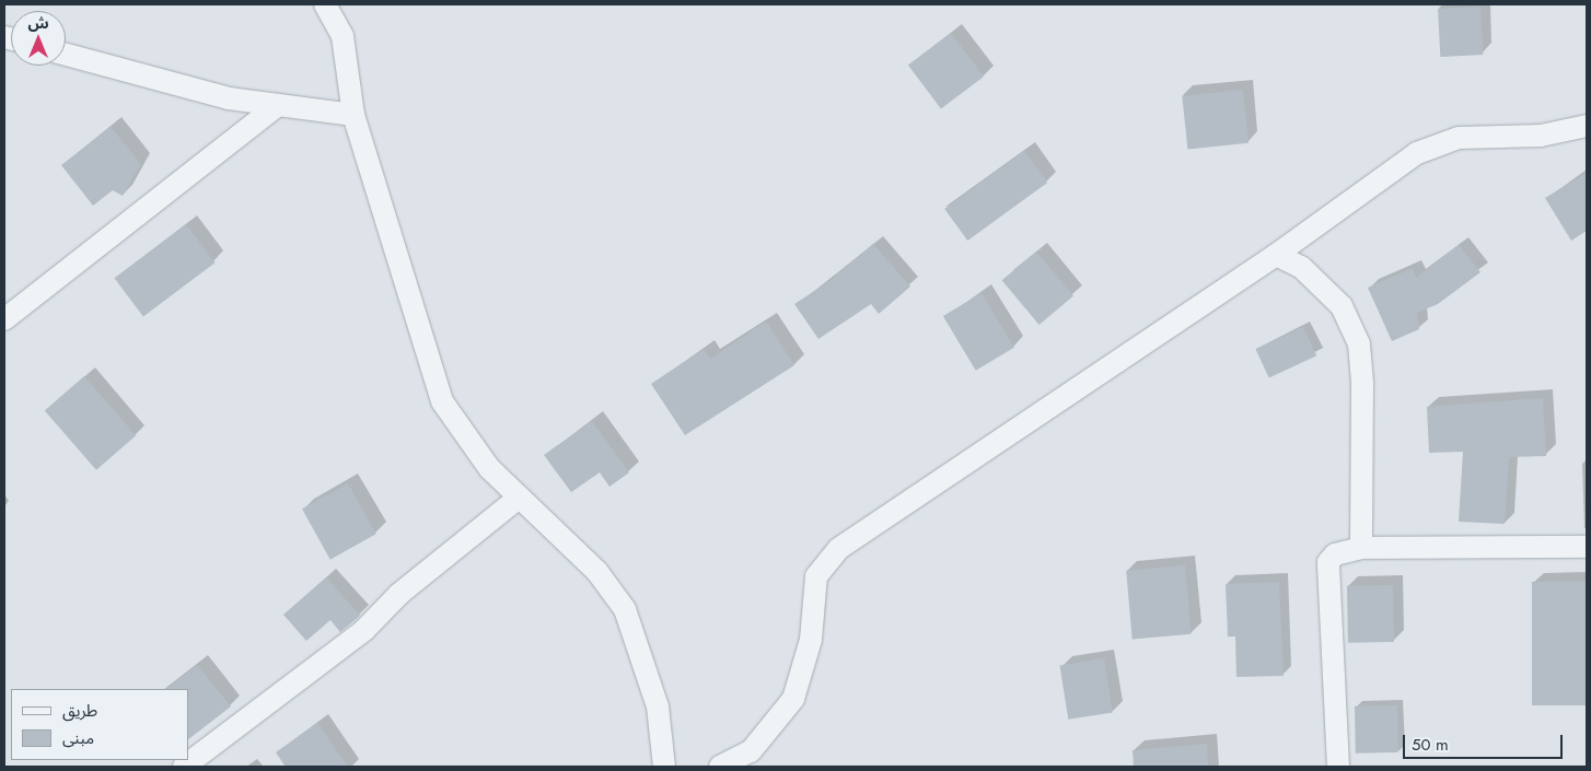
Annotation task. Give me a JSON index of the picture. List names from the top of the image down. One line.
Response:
{"legend":["طريق","مبنى"],"scale_bar":"50 m","north":"top"}
